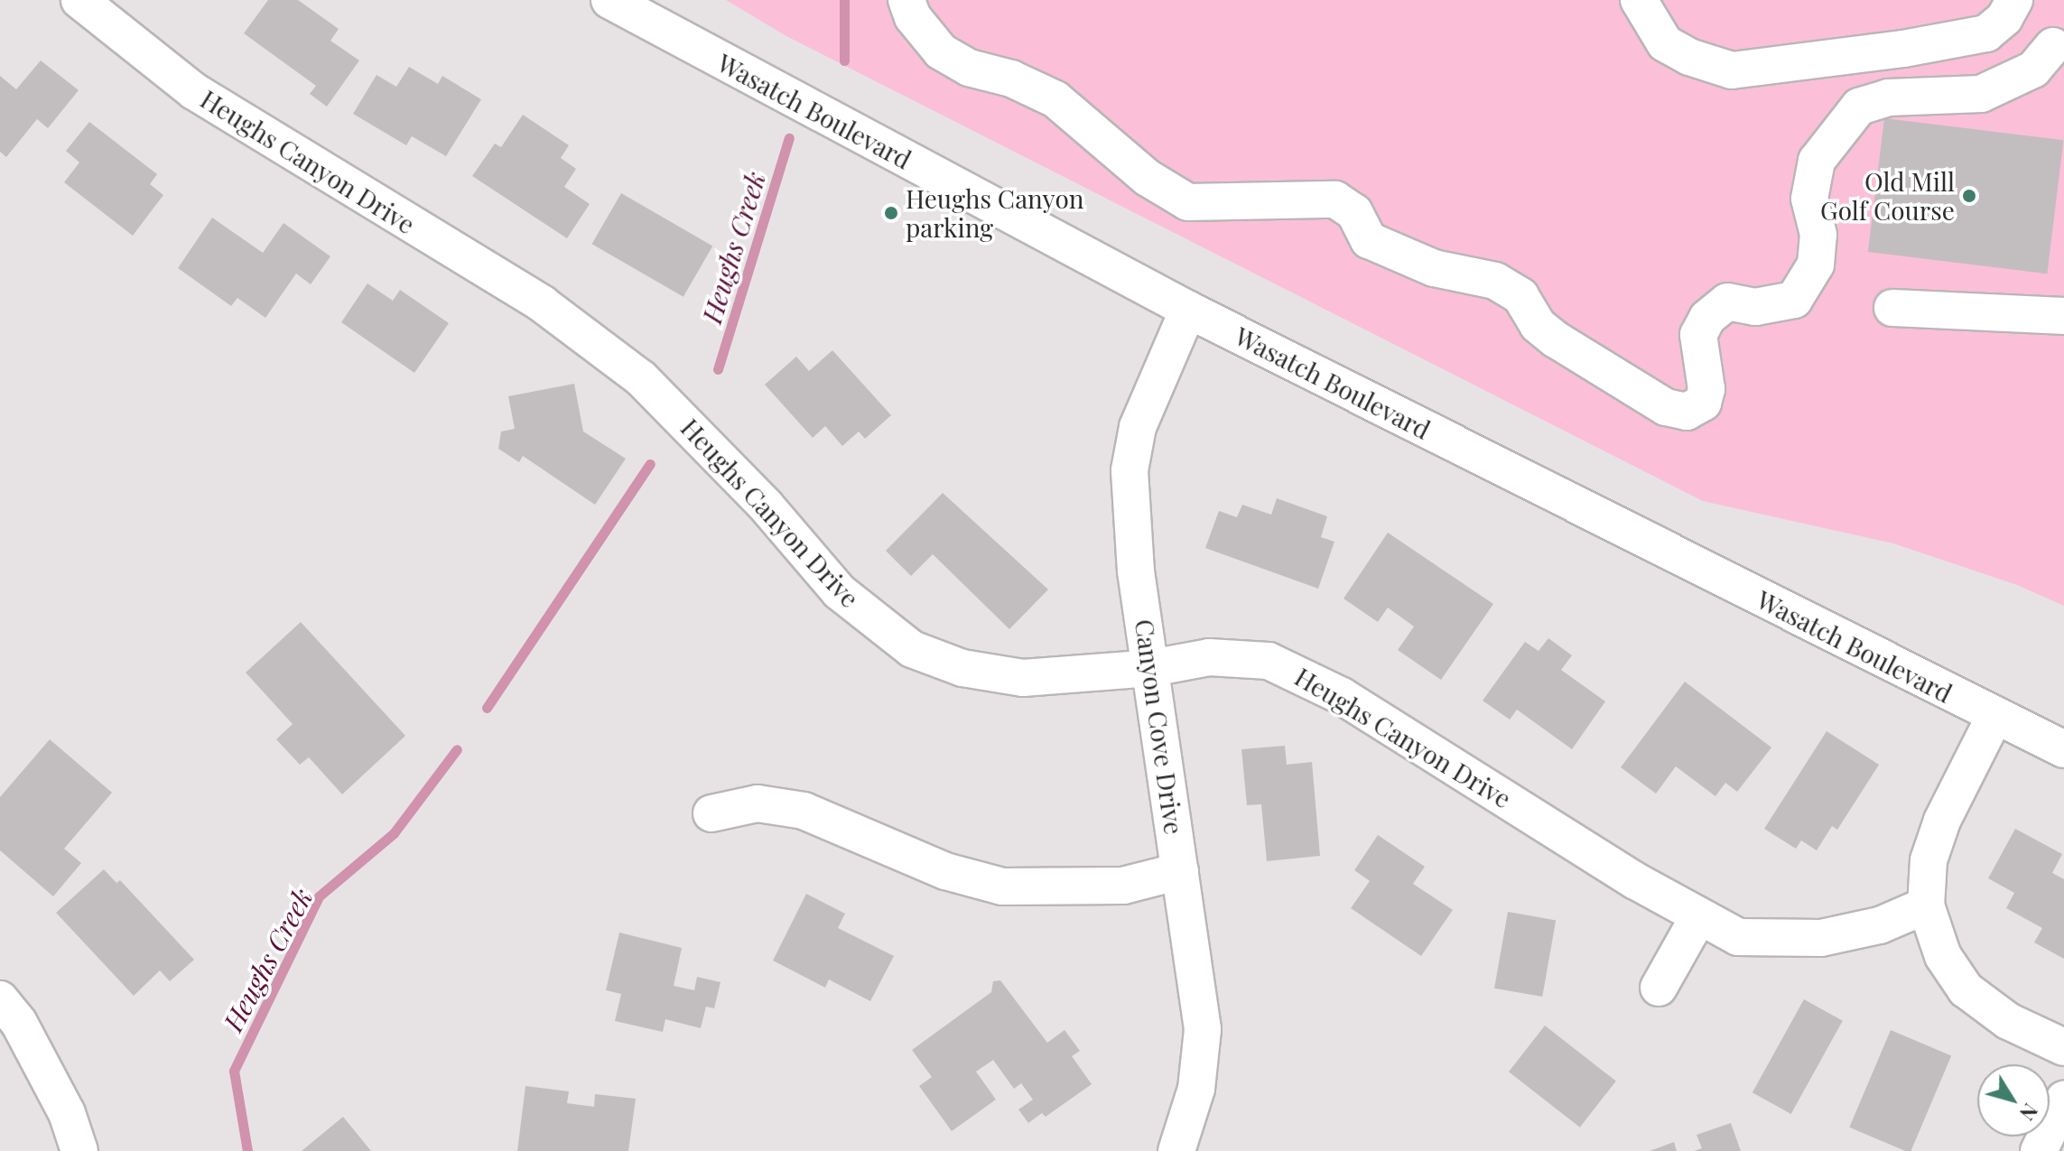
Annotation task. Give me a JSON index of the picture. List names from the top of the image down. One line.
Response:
{"streets":{"street":["Wasatch Boulevard","Heughs Canyon Drive","Canyon Cove Drive"]},"crossings":[["Wasatch Boulevard","Canyon Cove Drive"],["Heughs Canyon Drive","Canyon Cove Drive"]],"water":["Heughs Creek"],"places":["Old Mill Golf Course","Heughs Canyon parking"],"north":"bottom right"}
